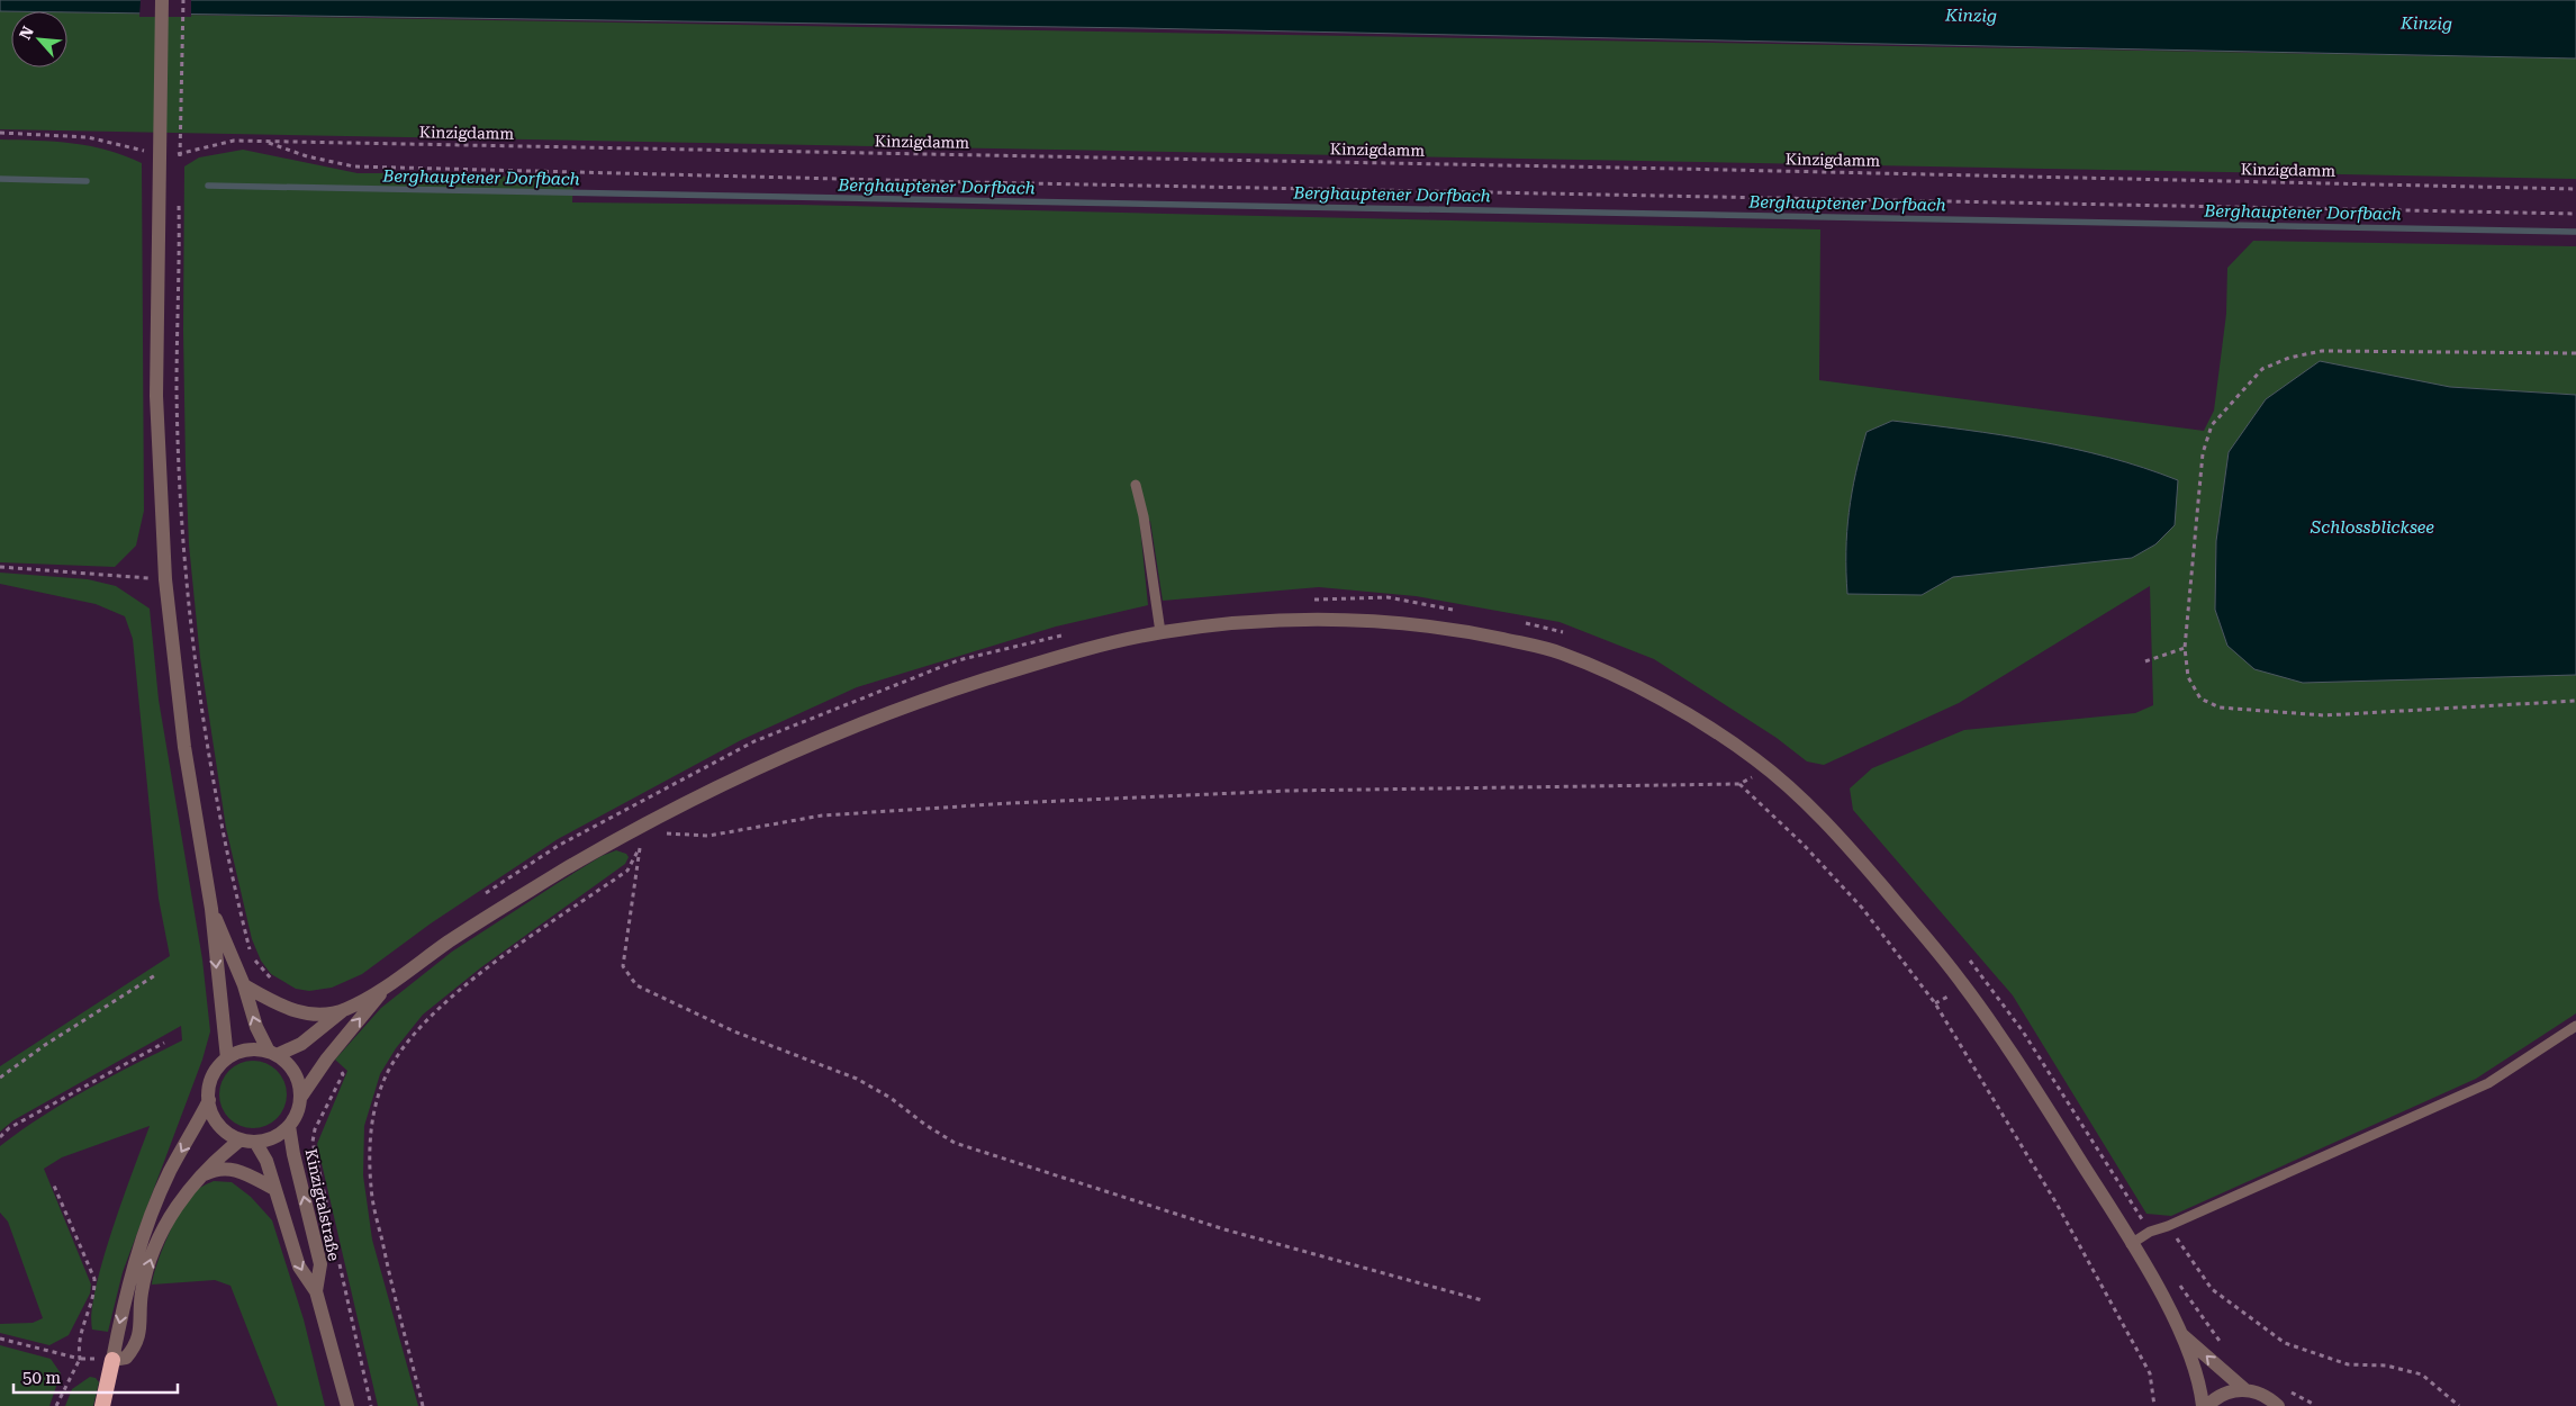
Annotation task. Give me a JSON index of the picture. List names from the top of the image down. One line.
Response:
{"streets":{"street":["Kinzigtalstraße"],"path":["Kinzigdamm"]},"water":["Kinzig","Berghauptener Dorfbach","Schlossblicksee"],"scale_bar":"50 m","north":"top left"}
